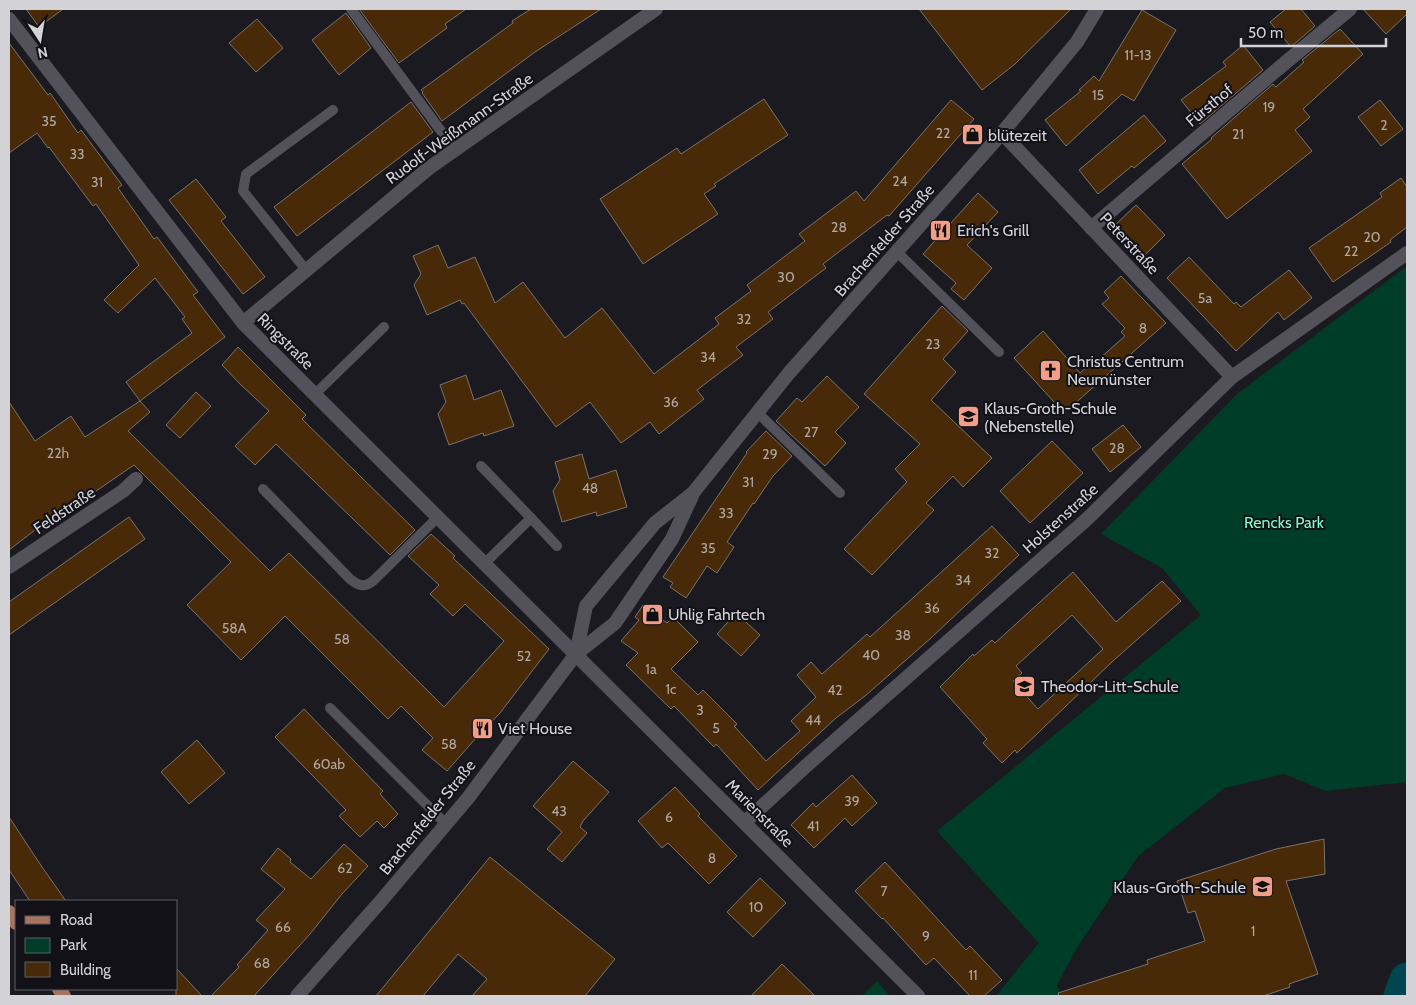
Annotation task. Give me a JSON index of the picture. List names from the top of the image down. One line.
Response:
{"streets":{"street":["Fürsthof","Rudolf-Weißmann-Straße","Brachenfelder Straße","Peterstraße","Ringstraße","Feldstraße","Holstenstraße","Marienstraße"]},"crossings":[["Fürsthof","Peterstraße"],["Rudolf-Weißmann-Straße","Ringstraße"],["Brachenfelder Straße","Peterstraße"],["Brachenfelder Straße","Ringstraße"],["Brachenfelder Straße","Marienstraße"],["Peterstraße","Holstenstraße"],["Ringstraße","Marienstraße"],["Holstenstraße","Marienstraße"]],"parks":["Rencks Park"],"places":{"shop":["blütezeit","Uhlig Fahrtech"],"restaurant":["Erich's Grill","Viet House"],"church":["Christus Centrum Neumünster"],"school or university":["Klaus-Groth-Schule (Nebenstelle)","Theodor-Litt-Schule","Klaus-Groth-Schule"]},"house_numbers":["11-13","15","19","35","2","22","21","33","24","31","28","20","22","30","5a","32","8","23","34","36","27","28","22h","29","31","48","33","35","32","34","36","58A","38","58","40","52","1a","1c","42","3","44","5","58","60ab","39","43","6","41","8","62","7","10","66","1","9","68","11"],"legend":["Road","Park","Building"],"scale_bar":"50 m","north":"bottom"}
